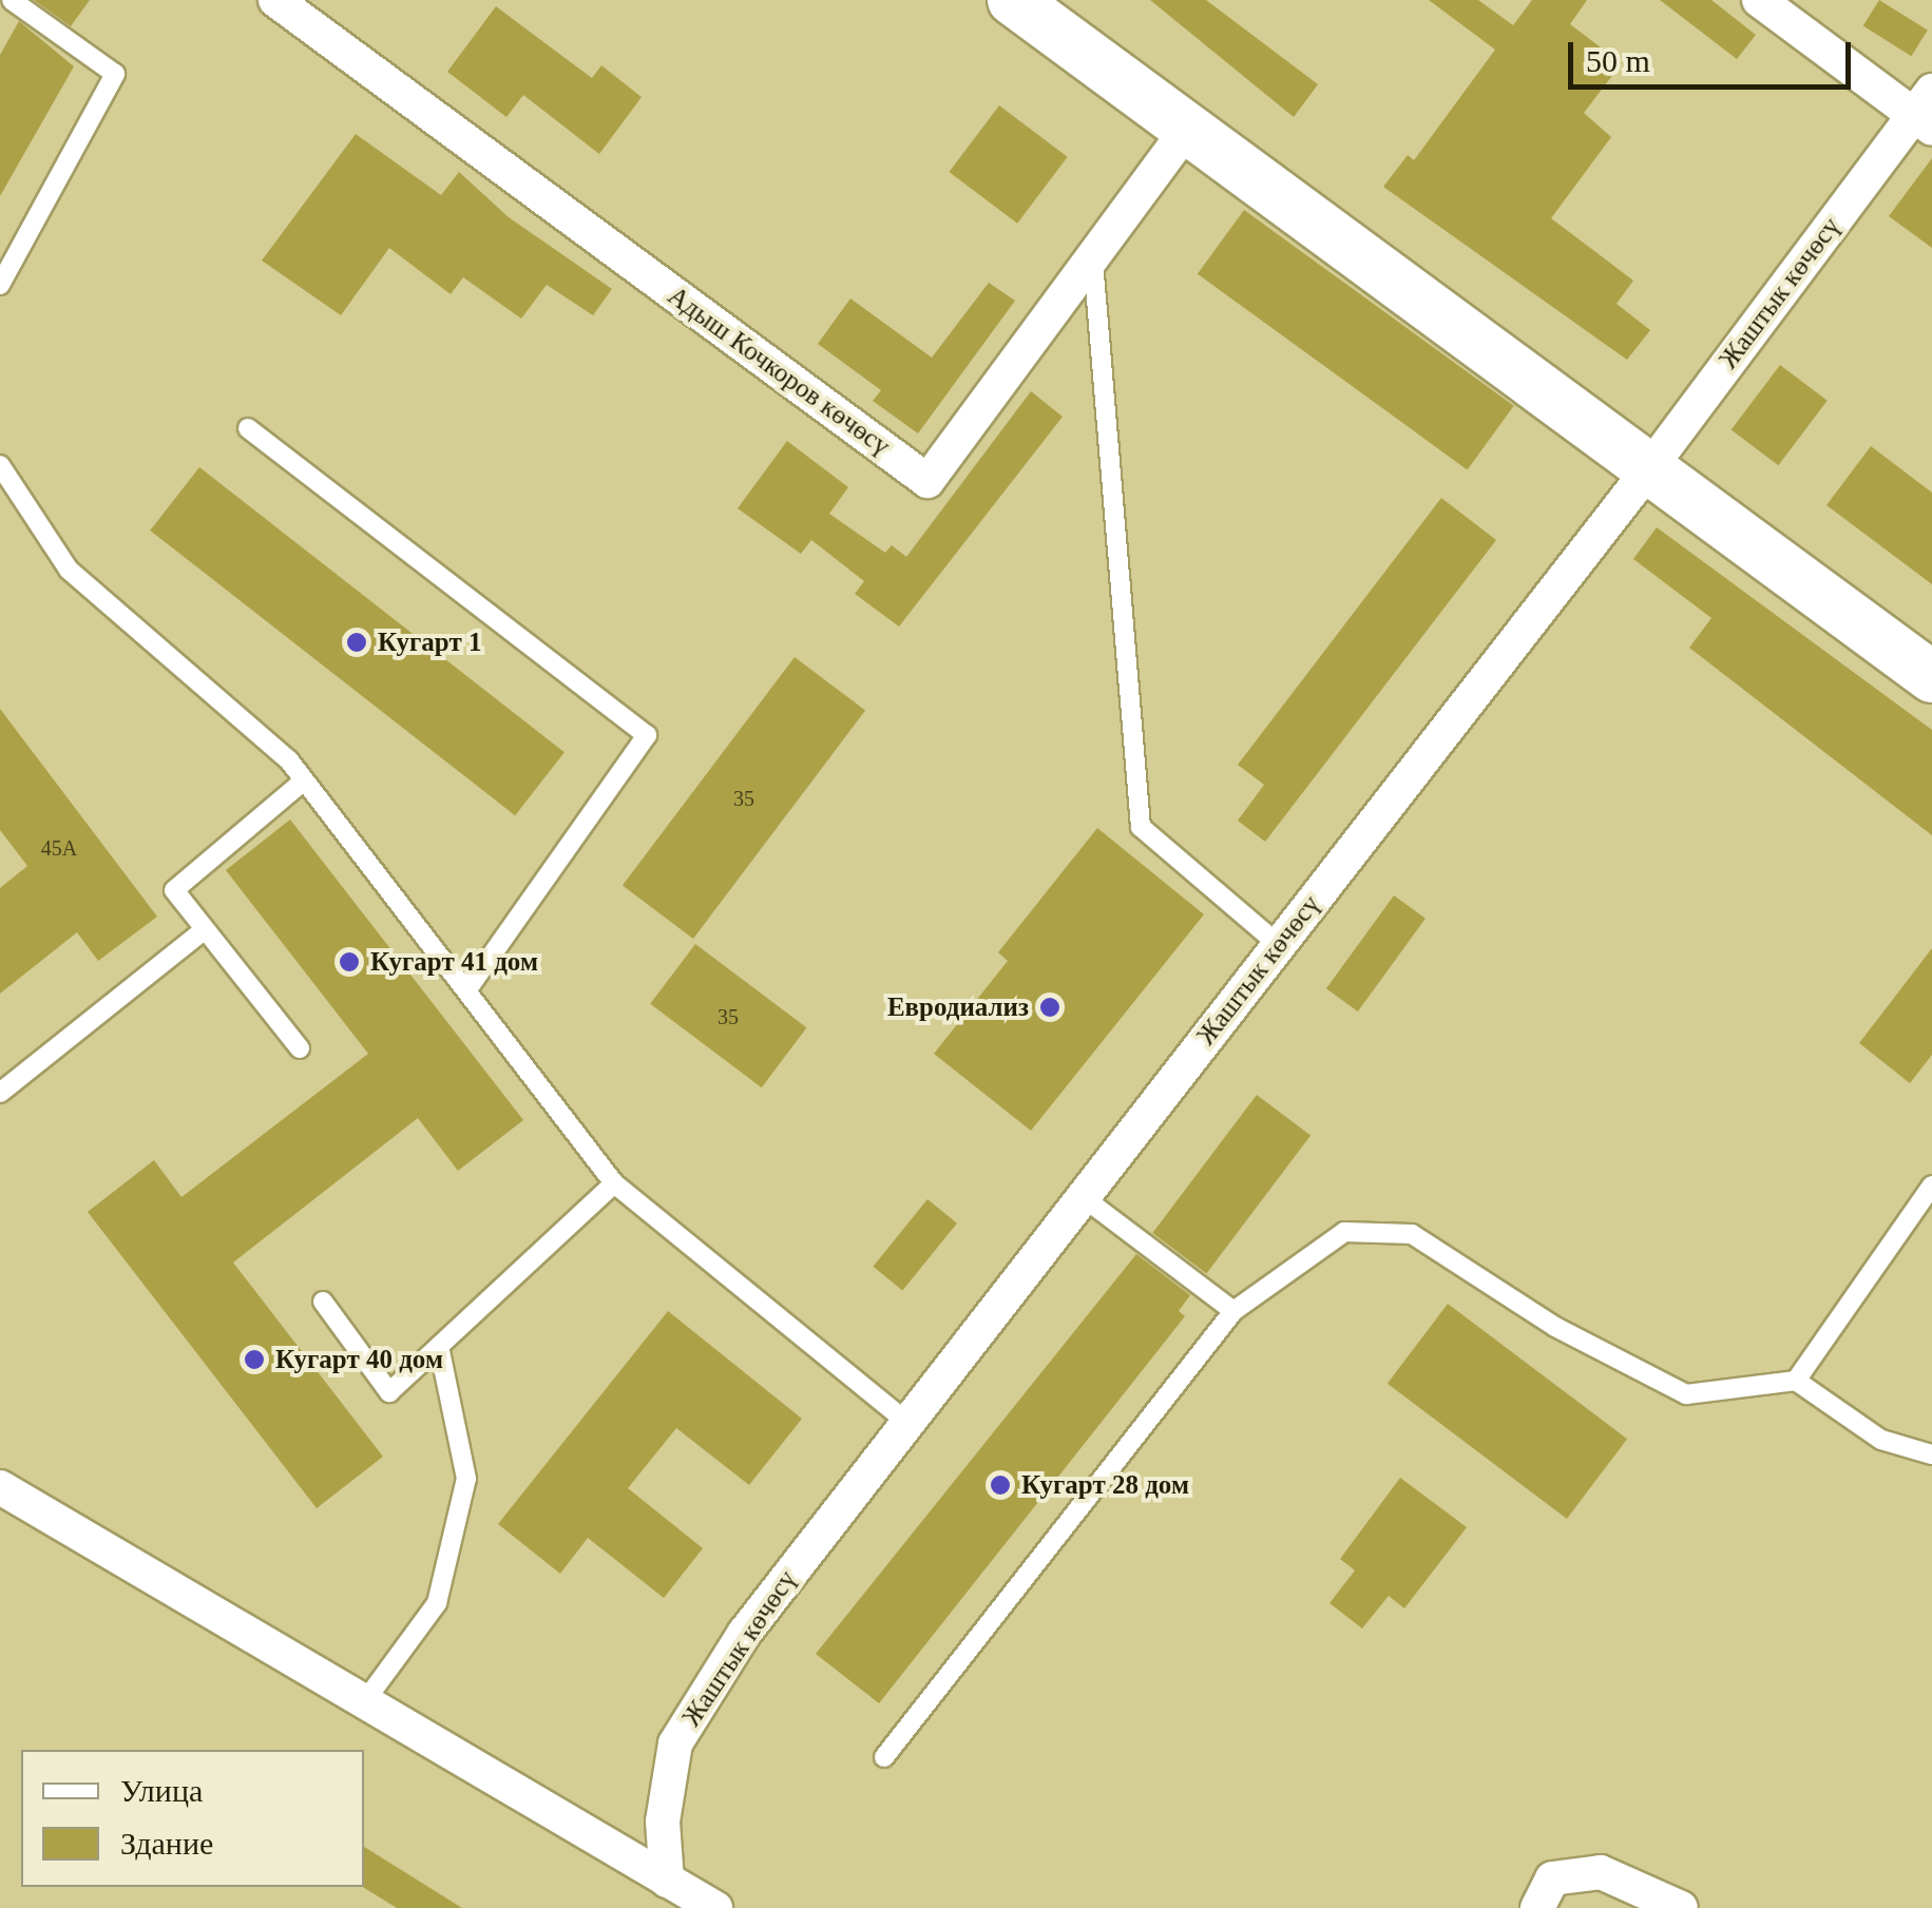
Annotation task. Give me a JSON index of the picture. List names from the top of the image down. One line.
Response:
{"streets":{"street":["Жаштык көчөсү","Адыш Кочкоров көчөсү"]},"places":["Кугарт 1","Кугарт 41 дом","Евродиализ","Кугарт 40 дом","Кугарт 28 дом"],"house_numbers":["35","45А","35"],"legend":["Улица","Здание"],"scale_bar":"50 m"}
